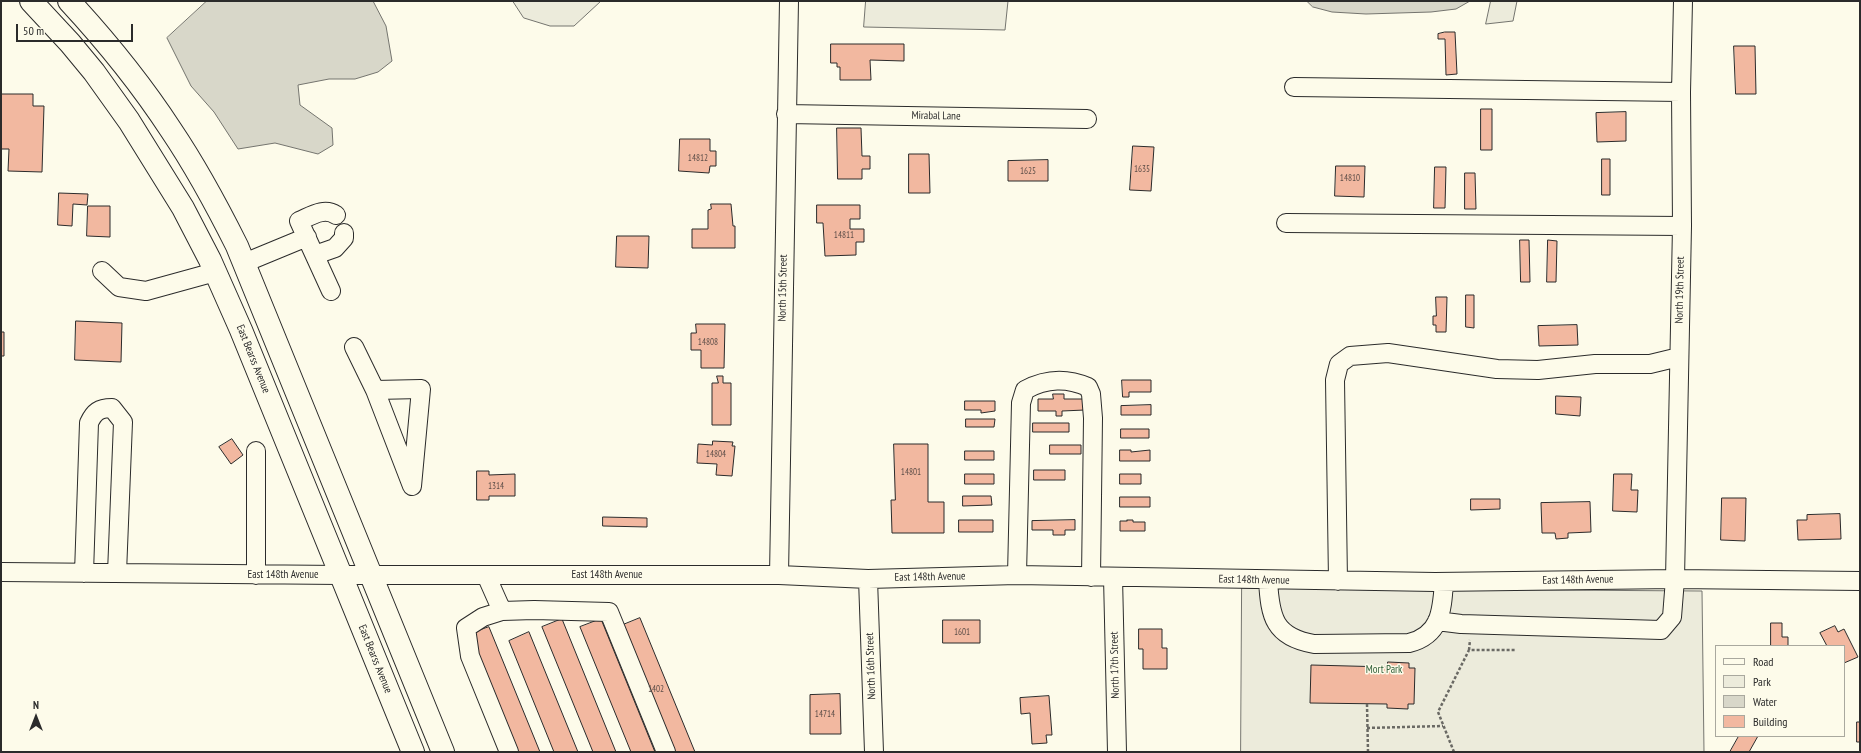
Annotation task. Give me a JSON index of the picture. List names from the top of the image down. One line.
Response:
{"streets":{"main road":["East Bearss Avenue"],"street":["Mirabal Lane","North 15th Street","North 19th Street","East 148th Avenue","North 17th Street","North 16th Street"]},"crossings":[["Mirabal Lane","North 15th Street"],["North 15th Street","East 148th Avenue"],["North 19th Street","East 148th Avenue"],["East Bearss Avenue","East 148th Avenue"],["East 148th Avenue","North 17th Street"],["East 148th Avenue","North 16th Street"]],"parks":["Mort Park"],"house_numbers":["14812","1635","1625","14810","14811","14808","14804","14801","1314","1601","1402","14714"],"legend":["Road","Park","Water","Building"],"scale_bar":"50 m","north":"top"}
